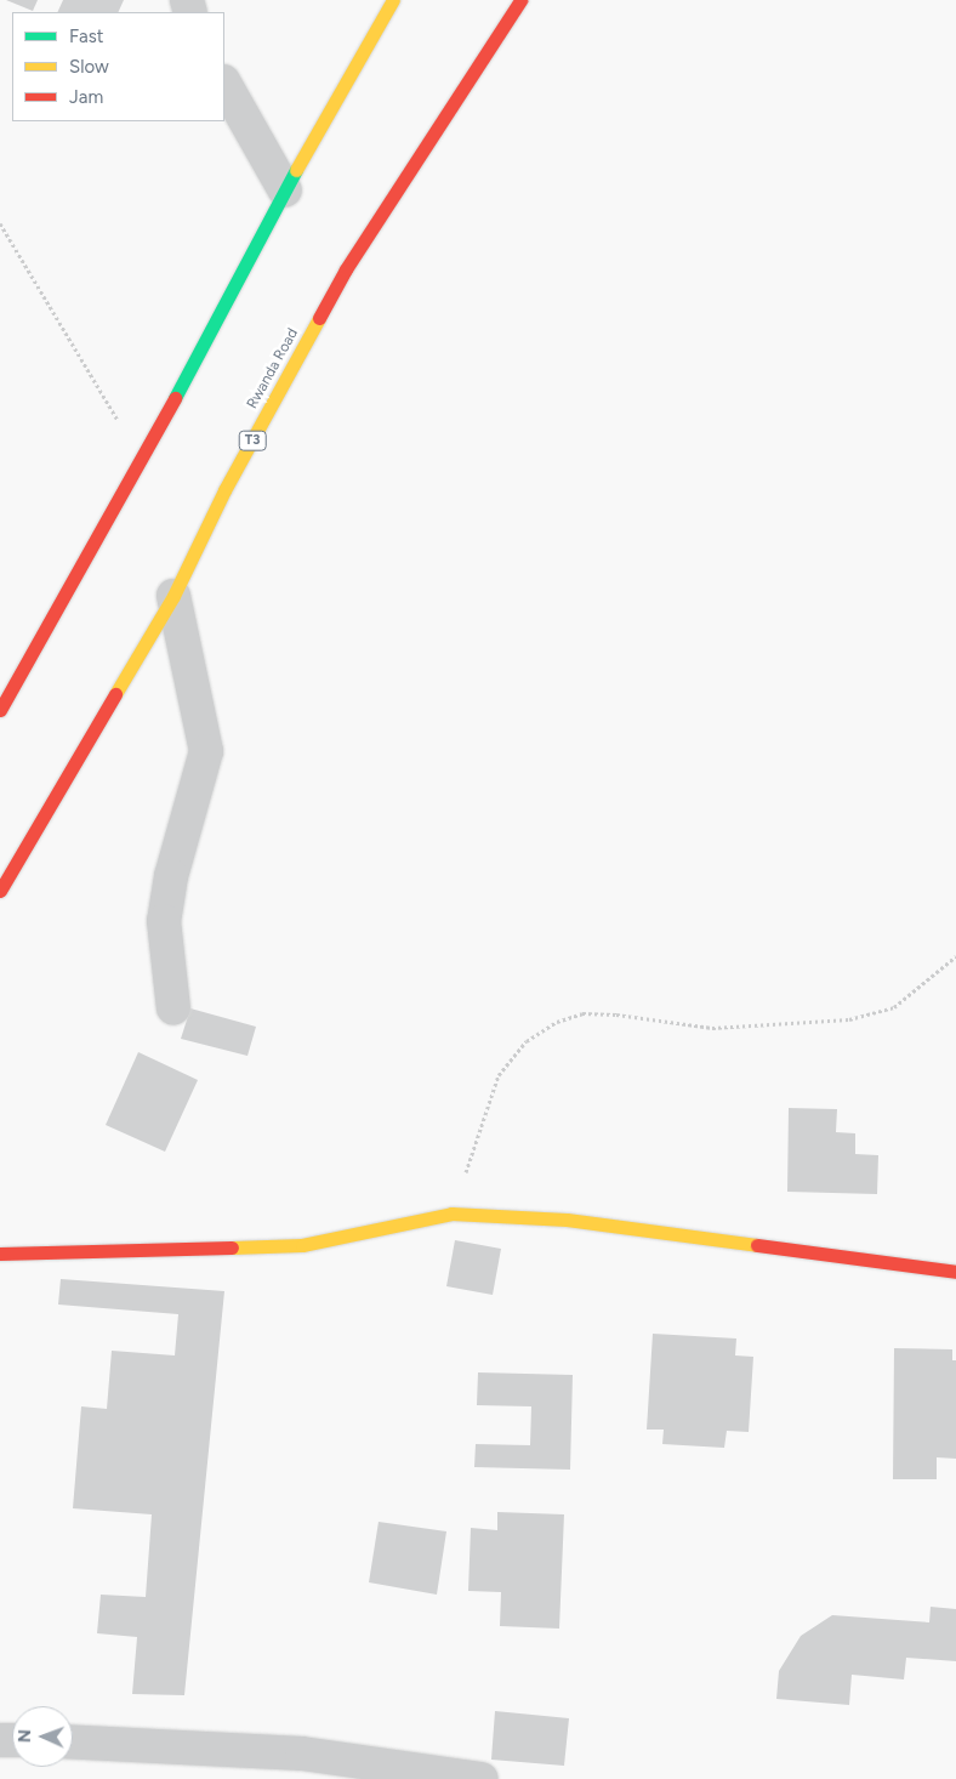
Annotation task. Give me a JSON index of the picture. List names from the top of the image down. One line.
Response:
{"streets":{"main road":["Rwanda Road","T3"]},"legend":["Fast","Slow","Jam"],"north":"left"}
